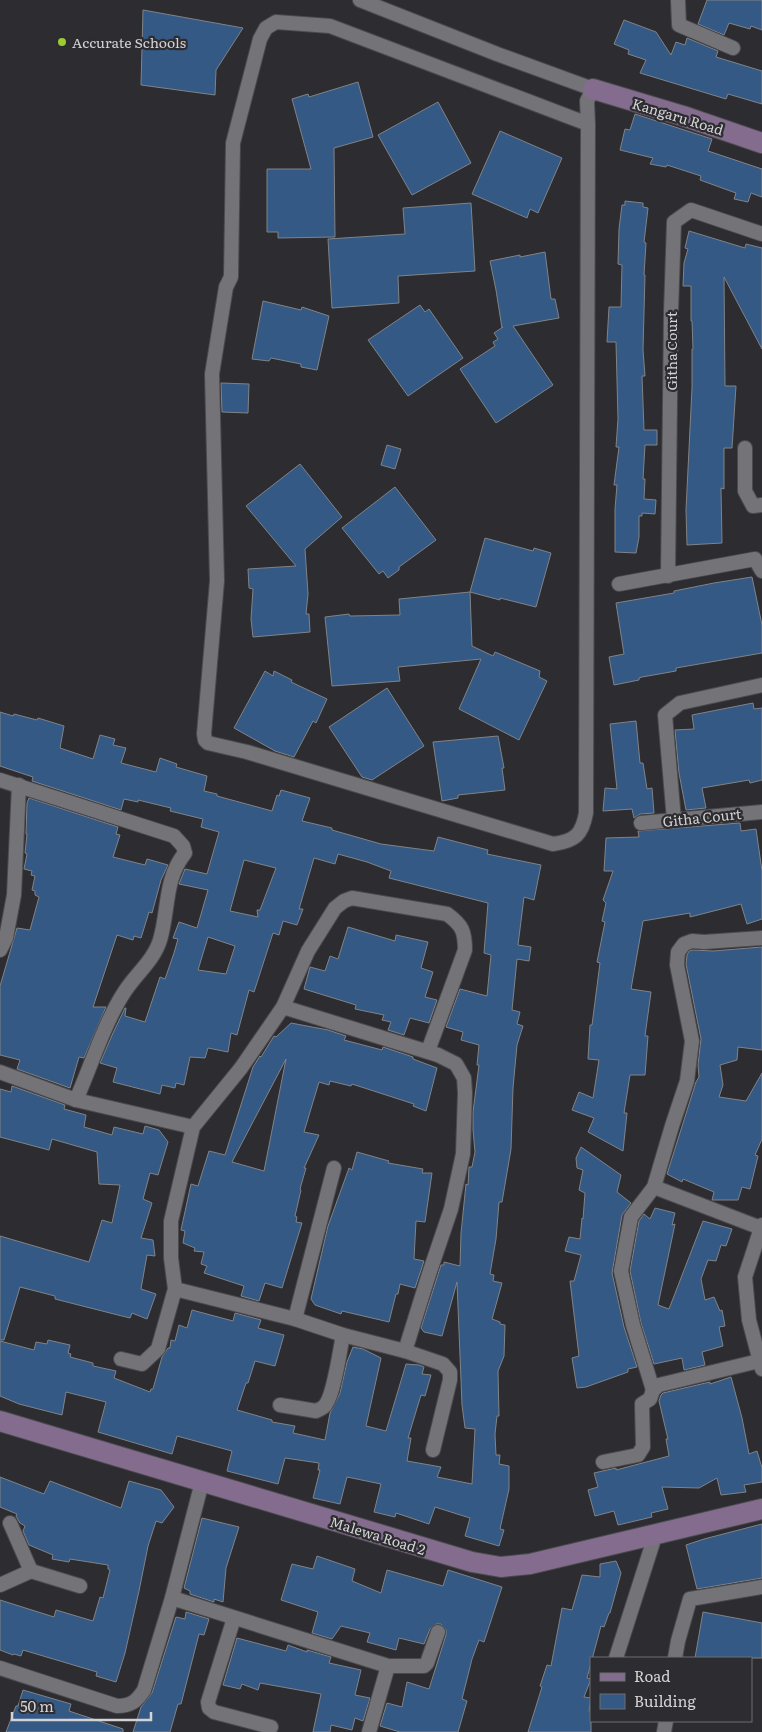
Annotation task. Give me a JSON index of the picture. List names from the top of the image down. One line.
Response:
{"streets":{"main road":["Kangaru Road","Malewa Road 2"],"street":["Githa Court"]},"places":["Accurate Schools"],"legend":["Road","Building"],"scale_bar":"50 m"}
